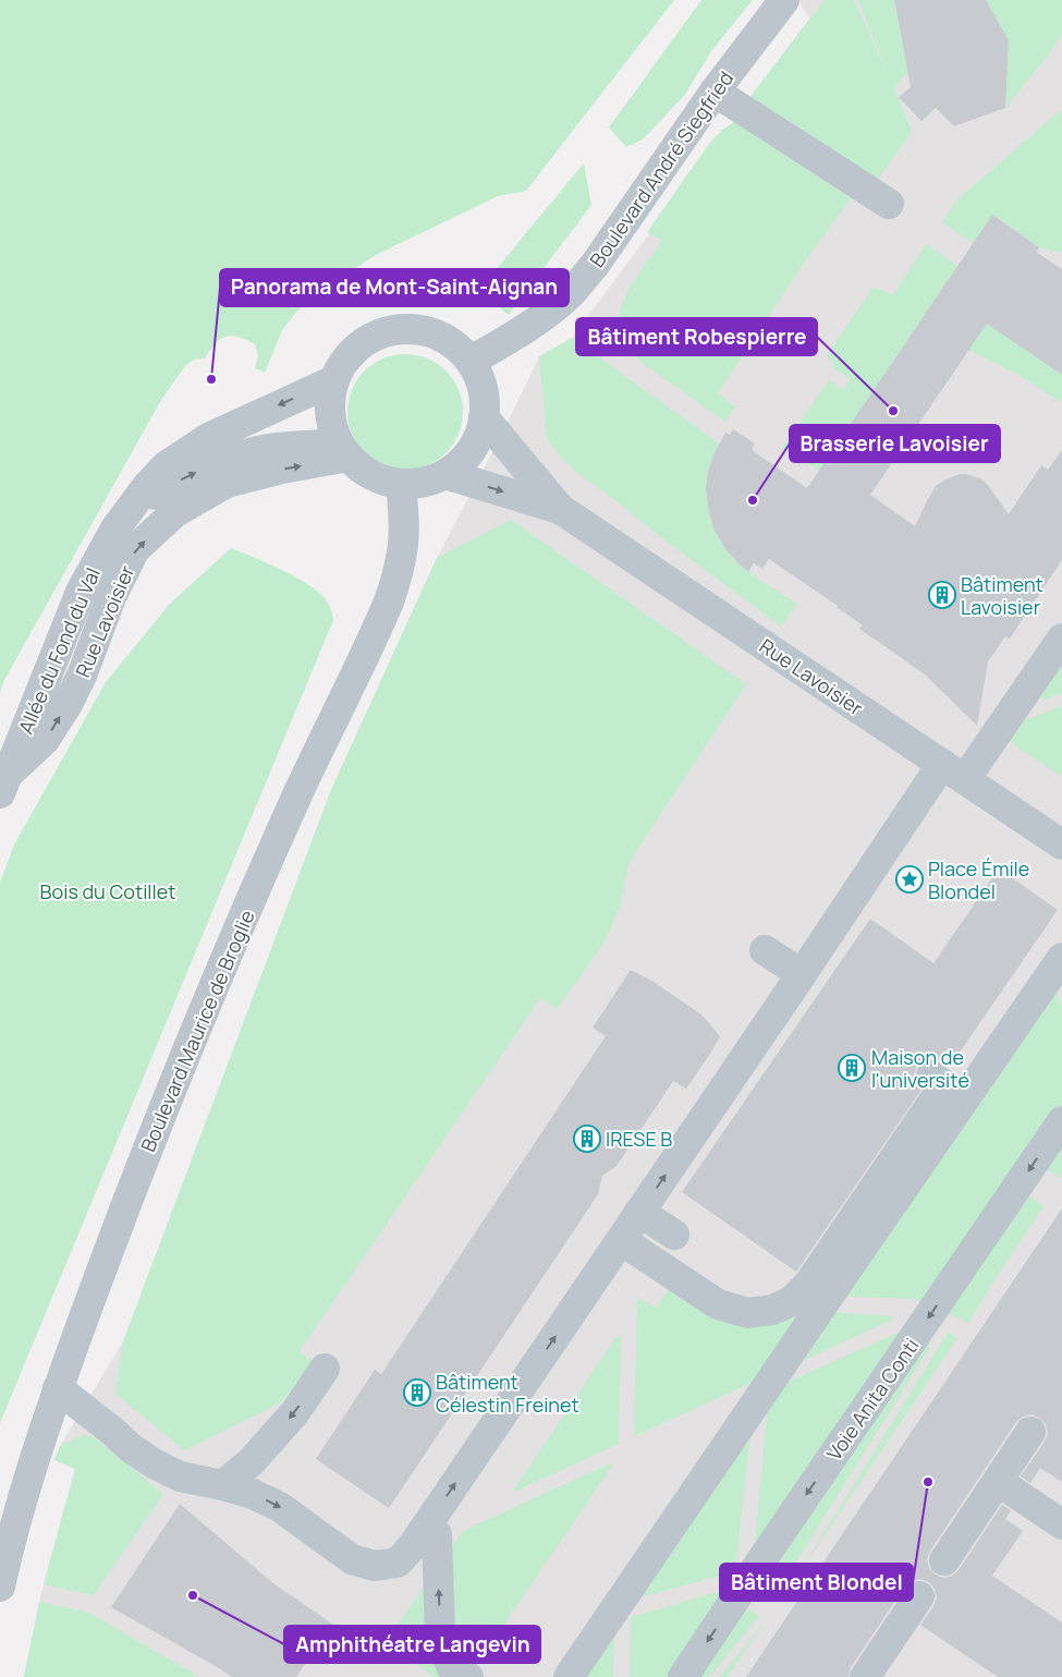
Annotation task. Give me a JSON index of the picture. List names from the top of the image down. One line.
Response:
{"streets":{"street":["Boulevard André Siegfried","Rue Lavoisier","Allée du Fond du Val","Boulevard Maurice de Broglie","Voie Anita Conti"]},"crossings":[["Boulevard André Siegfried","Rue Lavoisier"],["Boulevard André Siegfried","Allée du Fond du Val"],["Boulevard André Siegfried","Boulevard Maurice de Broglie"],["Rue Lavoisier","Allée du Fond du Val"],["Rue Lavoisier","Boulevard Maurice de Broglie"],["Allée du Fond du Val","Boulevard Maurice de Broglie"]],"one_way":["Rue Lavoisier"],"parks":["Bois du Cotillet"],"places":{"other":["Panorama de Mont-Saint-Aignan","Bâtiment Robespierre","Brasserie Lavoisier","Bâtiment Blondel","Amphithéatre Langevin"],"building":["Bâtiment Lavoisier","Maison de l'université","IRESE B","Bâtiment Célestin Freinet"],"place":["Place Émile Blondel"]}}
